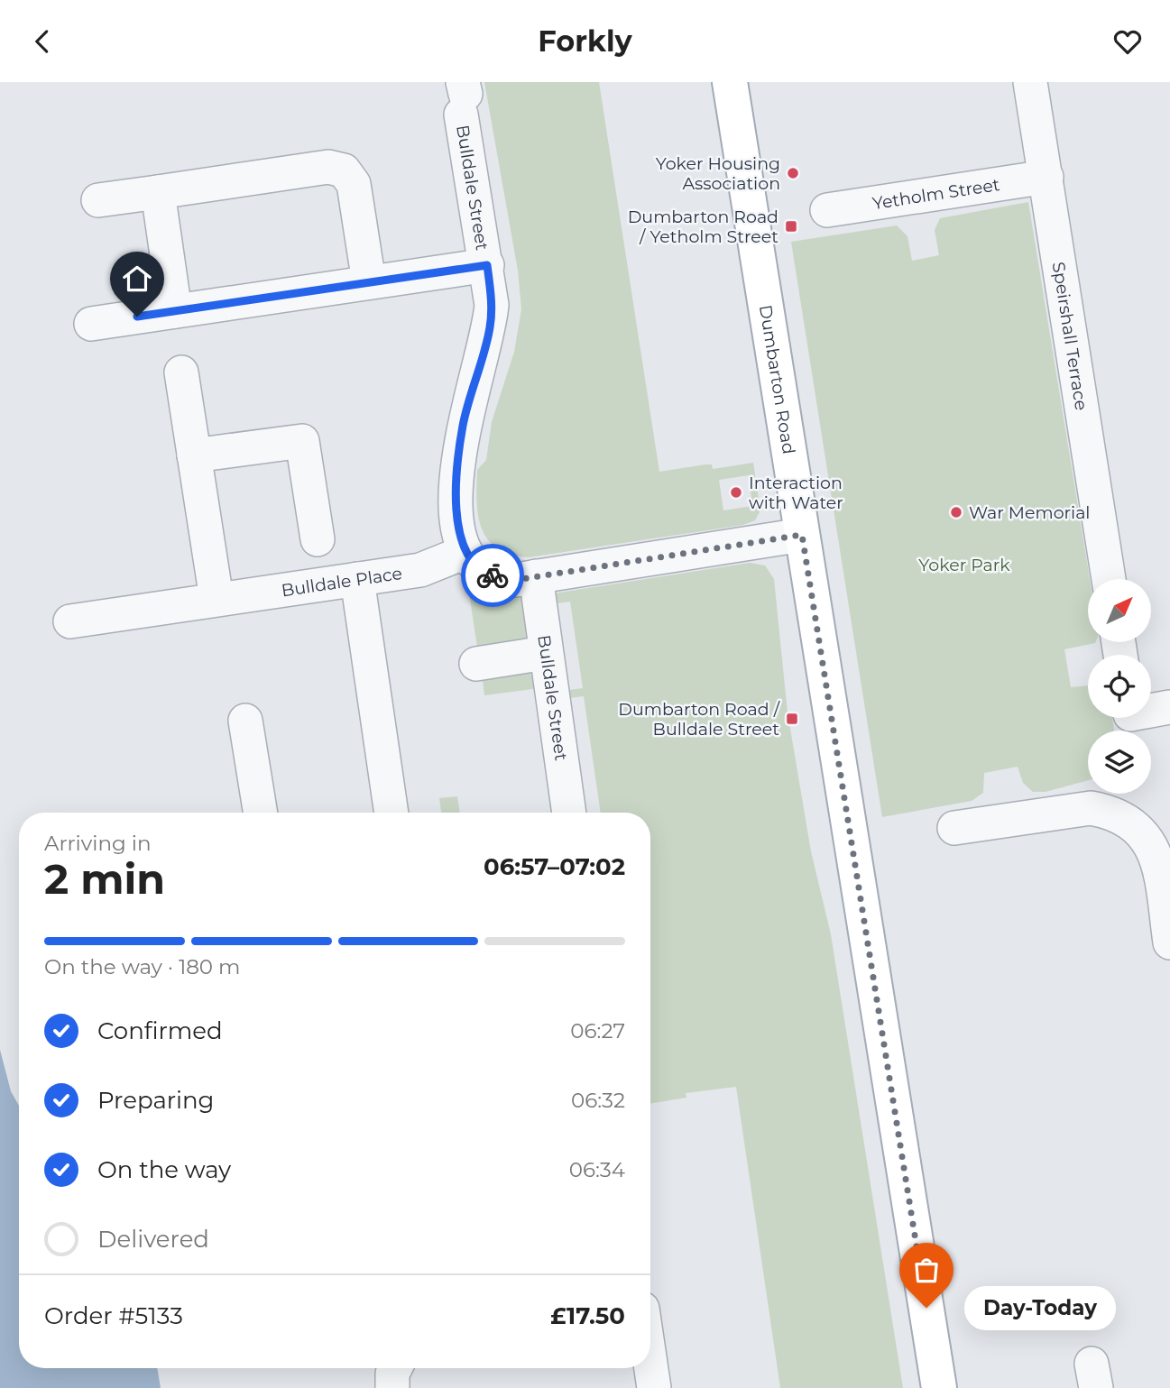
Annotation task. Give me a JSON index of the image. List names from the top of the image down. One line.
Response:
{"streets":{"main road":["Dumbarton Road"],"street":["Bulldale Street","Yetholm Street","Speirshall Terrace","Bulldale Place"]},"crossings":[["Bulldale Street","Bulldale Place"],["Yetholm Street","Speirshall Terrace"]],"parks":["Yoker Park"],"places":{"other":["Yoker Housing Association","Interaction with Water","War Memorial","Day-Today"],"transit":["Dumbarton Road / Yetholm Street","Dumbarton Road / Bulldale Street"]},"north":"top right","page":{"header":"Forkly","heading":["2 min","Arriving in","06:57–07:02"],"panel":["Order #5133","£17.50"],"bar":"On the way · 180 m","list":[["Confirmed","06:27"],["Preparing","06:32"],["On the way","06:34"],"Delivered"],"bubble":"Day-Today"}}
